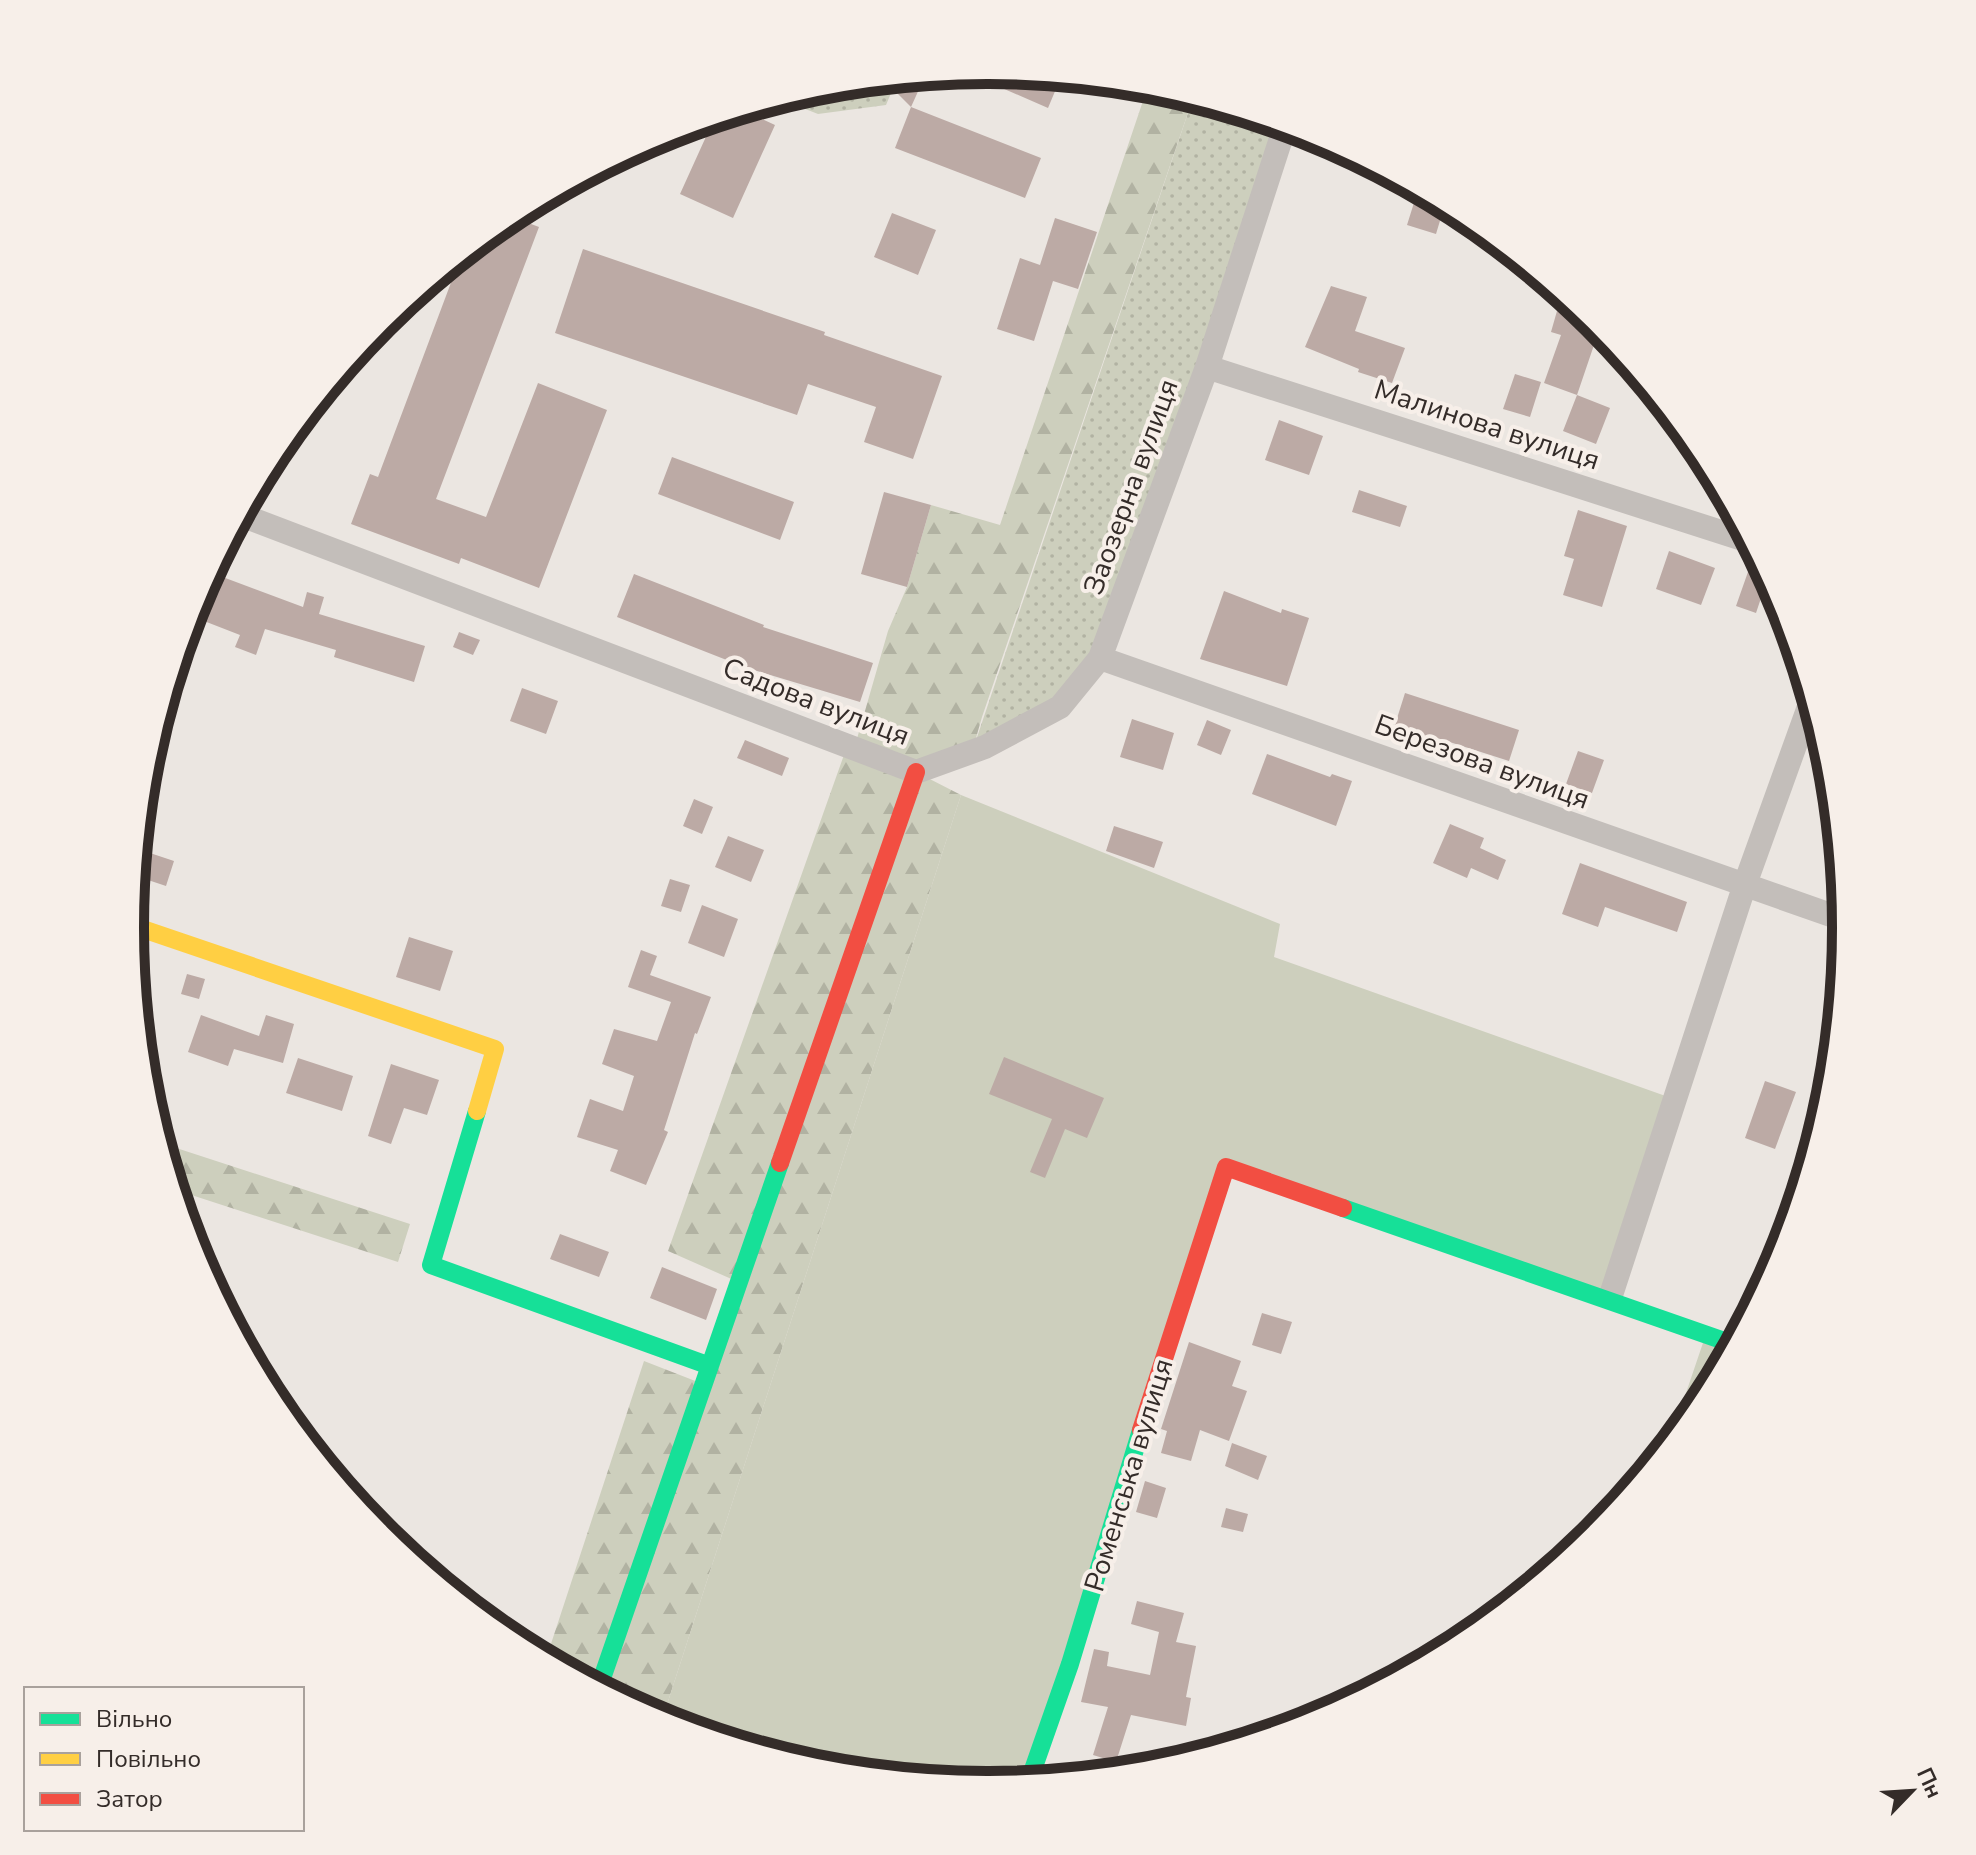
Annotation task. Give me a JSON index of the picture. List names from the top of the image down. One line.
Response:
{"streets":{"street":["Малинова вулиця","Заозерна вулиця","Садова вулиця","Березова вулиця","Роменська вулиця"]},"crossings":[["Малинова вулиця","Заозерна вулиця"],["Заозерна вулиця","Садова вулиця"],["Заозерна вулиця","Березова вулиця"]],"legend":["Вільно","Повільно","Затор"],"north":"top right"}
